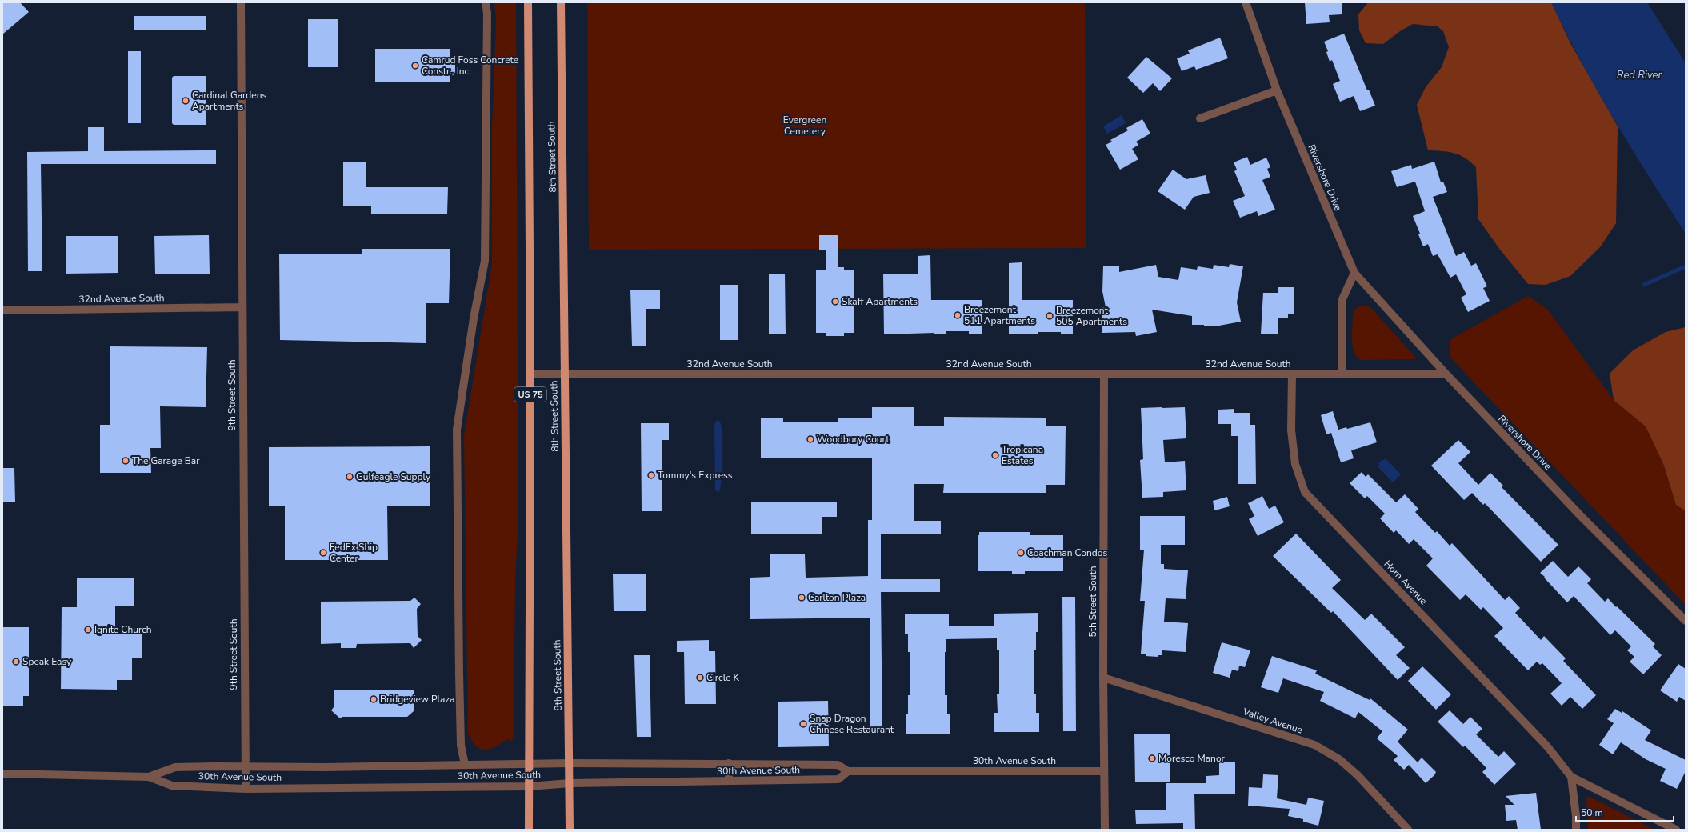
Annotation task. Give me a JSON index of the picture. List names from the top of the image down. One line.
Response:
{"streets":{"main road":["8th Street South","US 75"],"street":["Rivershore Drive","32nd Avenue South","9th Street South","Horn Avenue","5th Street South","Valley Avenue","30th Avenue South"]},"crossings":[["8th Street South","32nd Avenue South"],["8th Street South","30th Avenue South"],["Rivershore Drive","32nd Avenue South"],["32nd Avenue South","US 75"],["32nd Avenue South","9th Street South"],["32nd Avenue South","Horn Avenue"],["32nd Avenue South","5th Street South"],["US 75","30th Avenue South"],["9th Street South","30th Avenue South"],["5th Street South","Valley Avenue"],["5th Street South","30th Avenue South"]],"water":["Red River"],"parks":["Evergreen Cemetery"],"places":["Camrud Foss Concrete Constr., Inc","Cardinal Gardens Apartments","Skaff Apartments","Breezemont 511 Apartments","Breezemont 505 Apartments","Woodbury Court","Tropicana Estates","The Garage Bar","Tommy's Express","Gulfeagle Supply","FedEx Ship Center","Coachman Condos","Carlton Plaza","Ignite Church","Speak Easy","Circle K","Bridgeview Plaza","Snap Dragon Chinese Restaurant","Moresco Manor"],"scale_bar":"50 m"}
